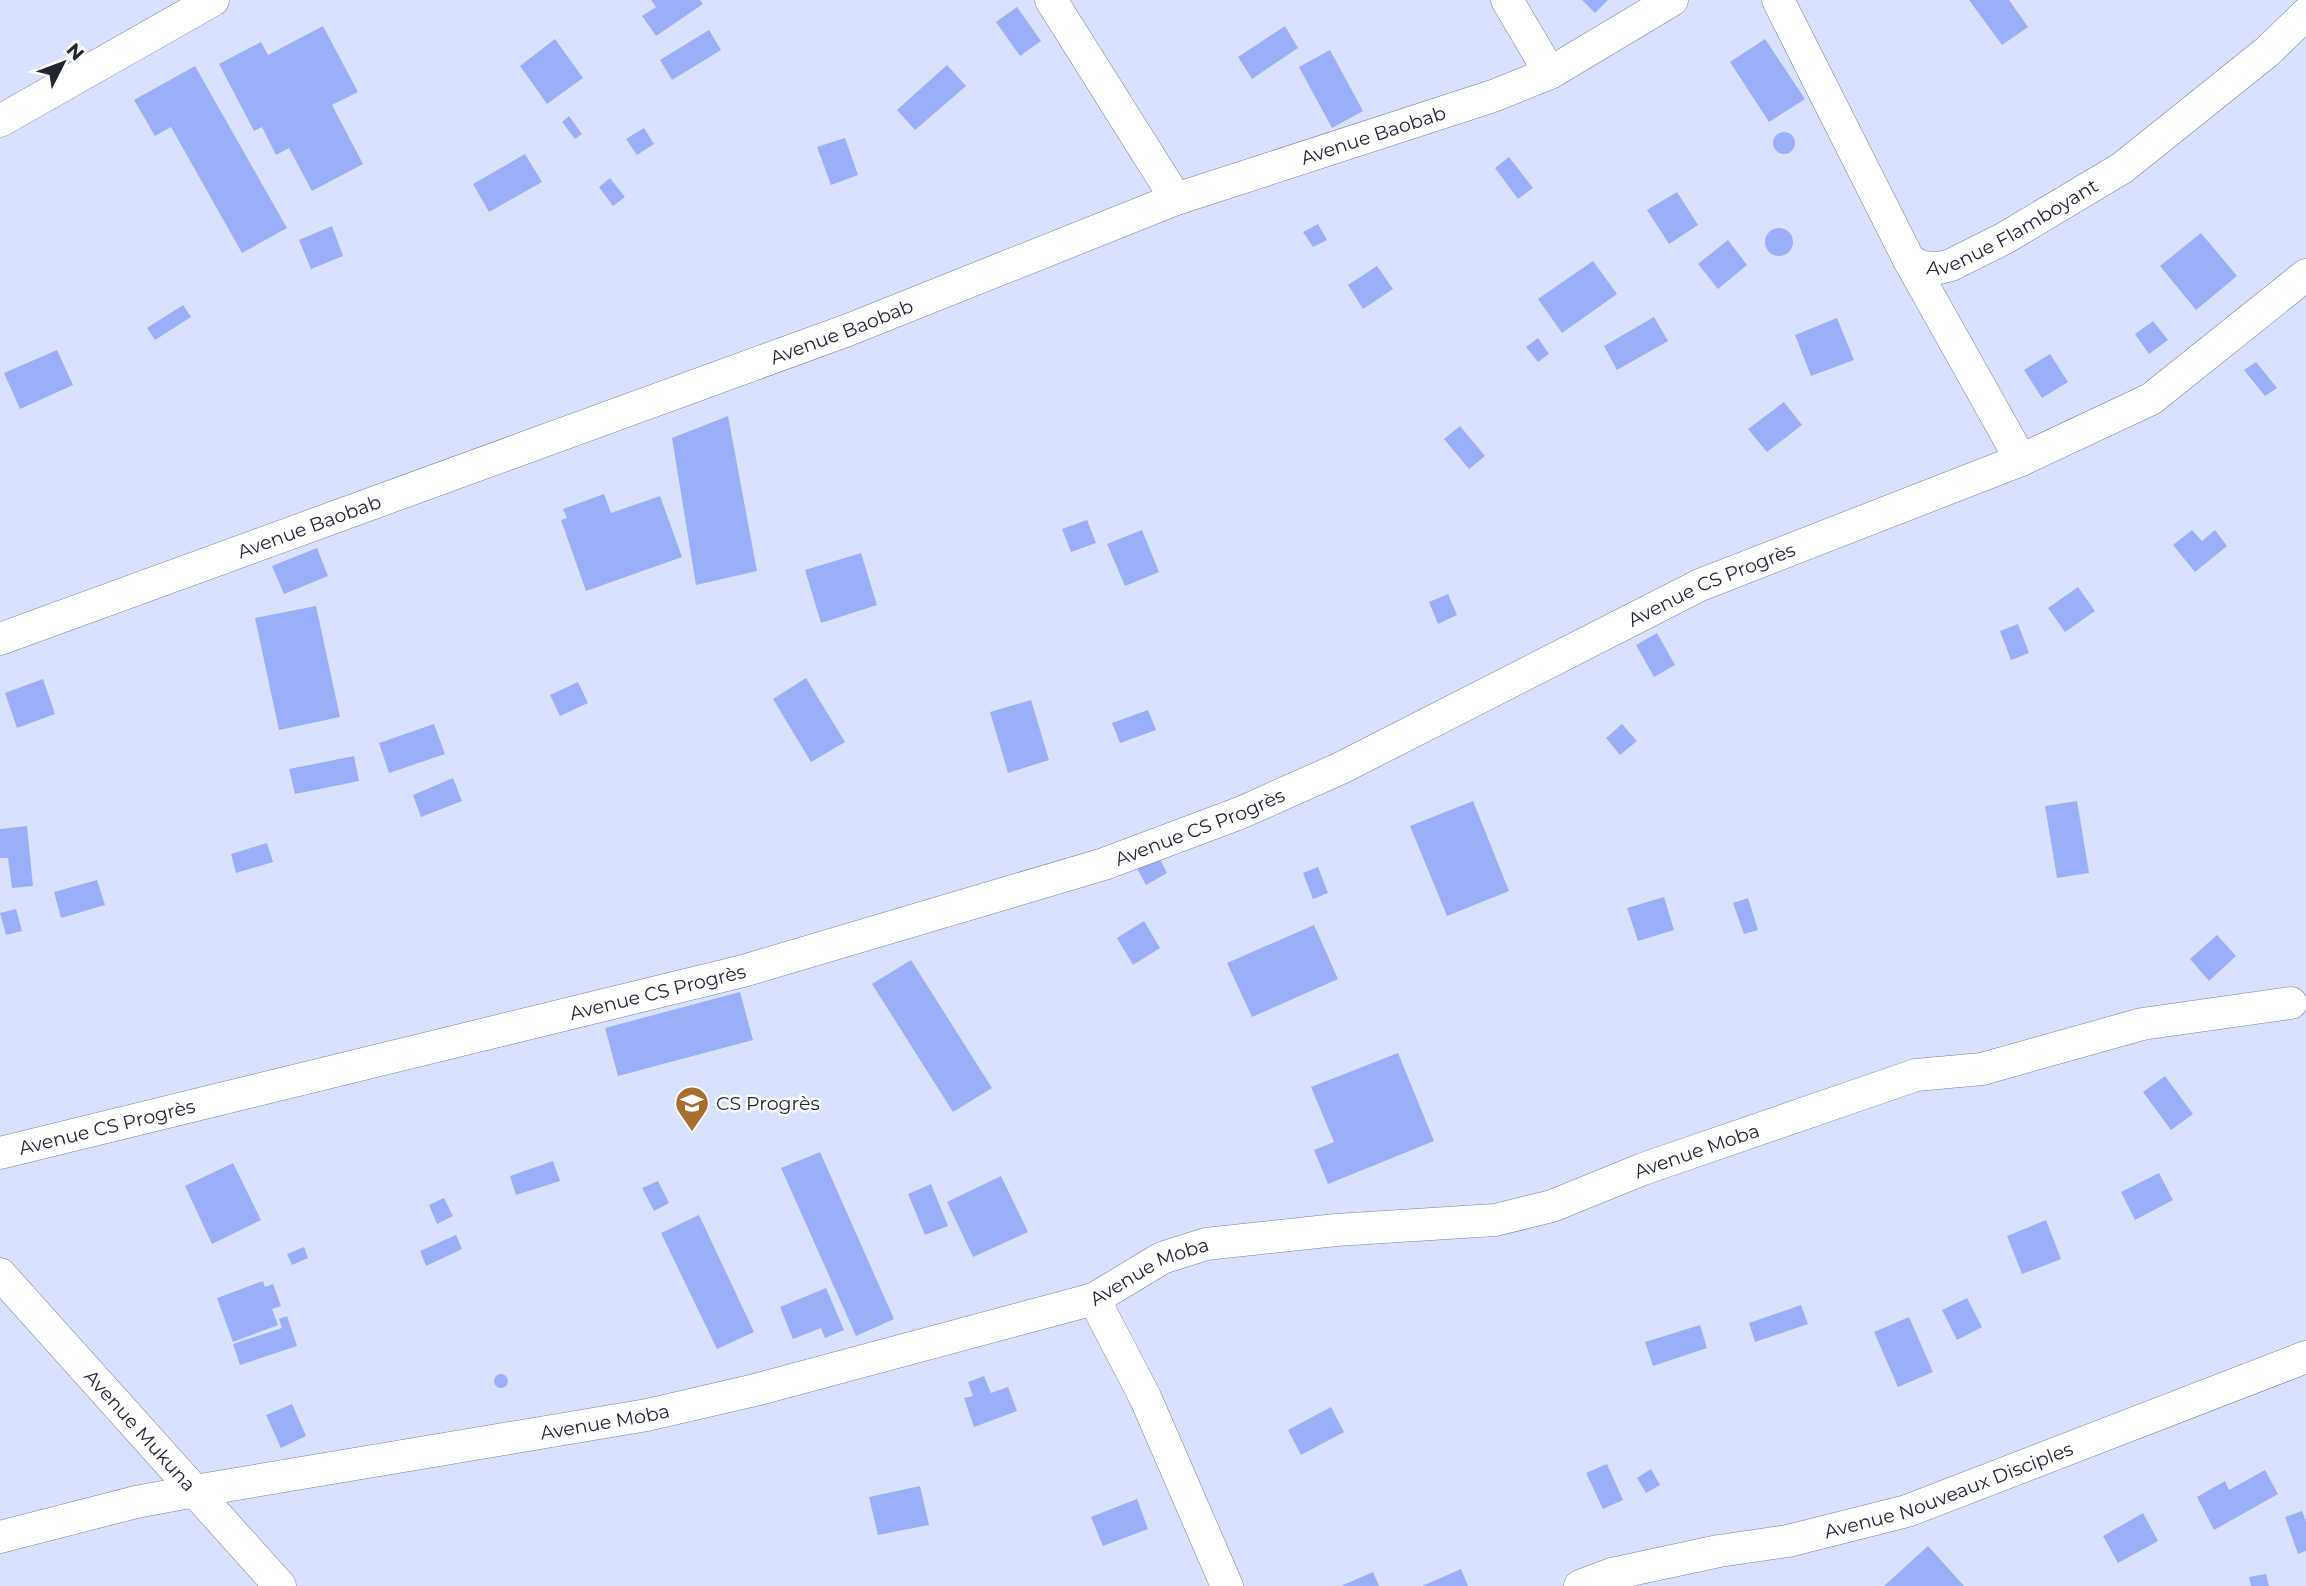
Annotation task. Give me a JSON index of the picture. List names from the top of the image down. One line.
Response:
{"streets":{"street":["Avenue Baobab","Avenue Flamboyant","Avenue CS Progrès","Avenue Moba","Avenue Mukuna","Avenue Nouveaux Disciples"]},"crossings":[["Avenue Moba","Avenue Mukuna"]],"places":{"school or university":["CS Progrès"]},"north":"top right"}
